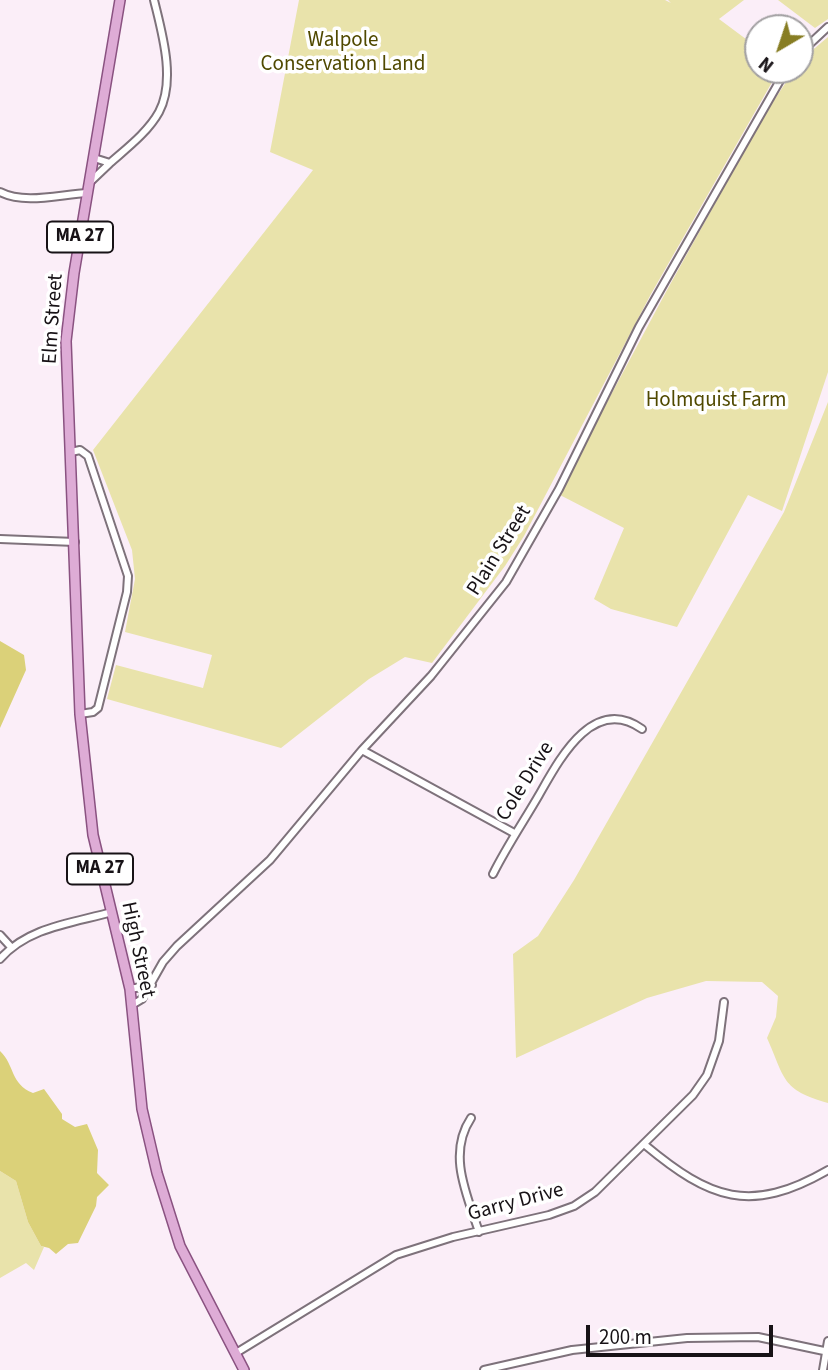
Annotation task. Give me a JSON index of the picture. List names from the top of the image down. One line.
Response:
{"streets":{"main road":["MA 27","Elm Street","High Street"],"street":["Plain Street","Cole Drive","Garry Drive"]},"crossings":[["Elm Street","High Street"],["Plain Street","High Street"],["High Street","Garry Drive"]],"parks":["Walpole Conservation Land","Holmquist Farm"],"scale_bar":"200 m","north":"bottom left"}
